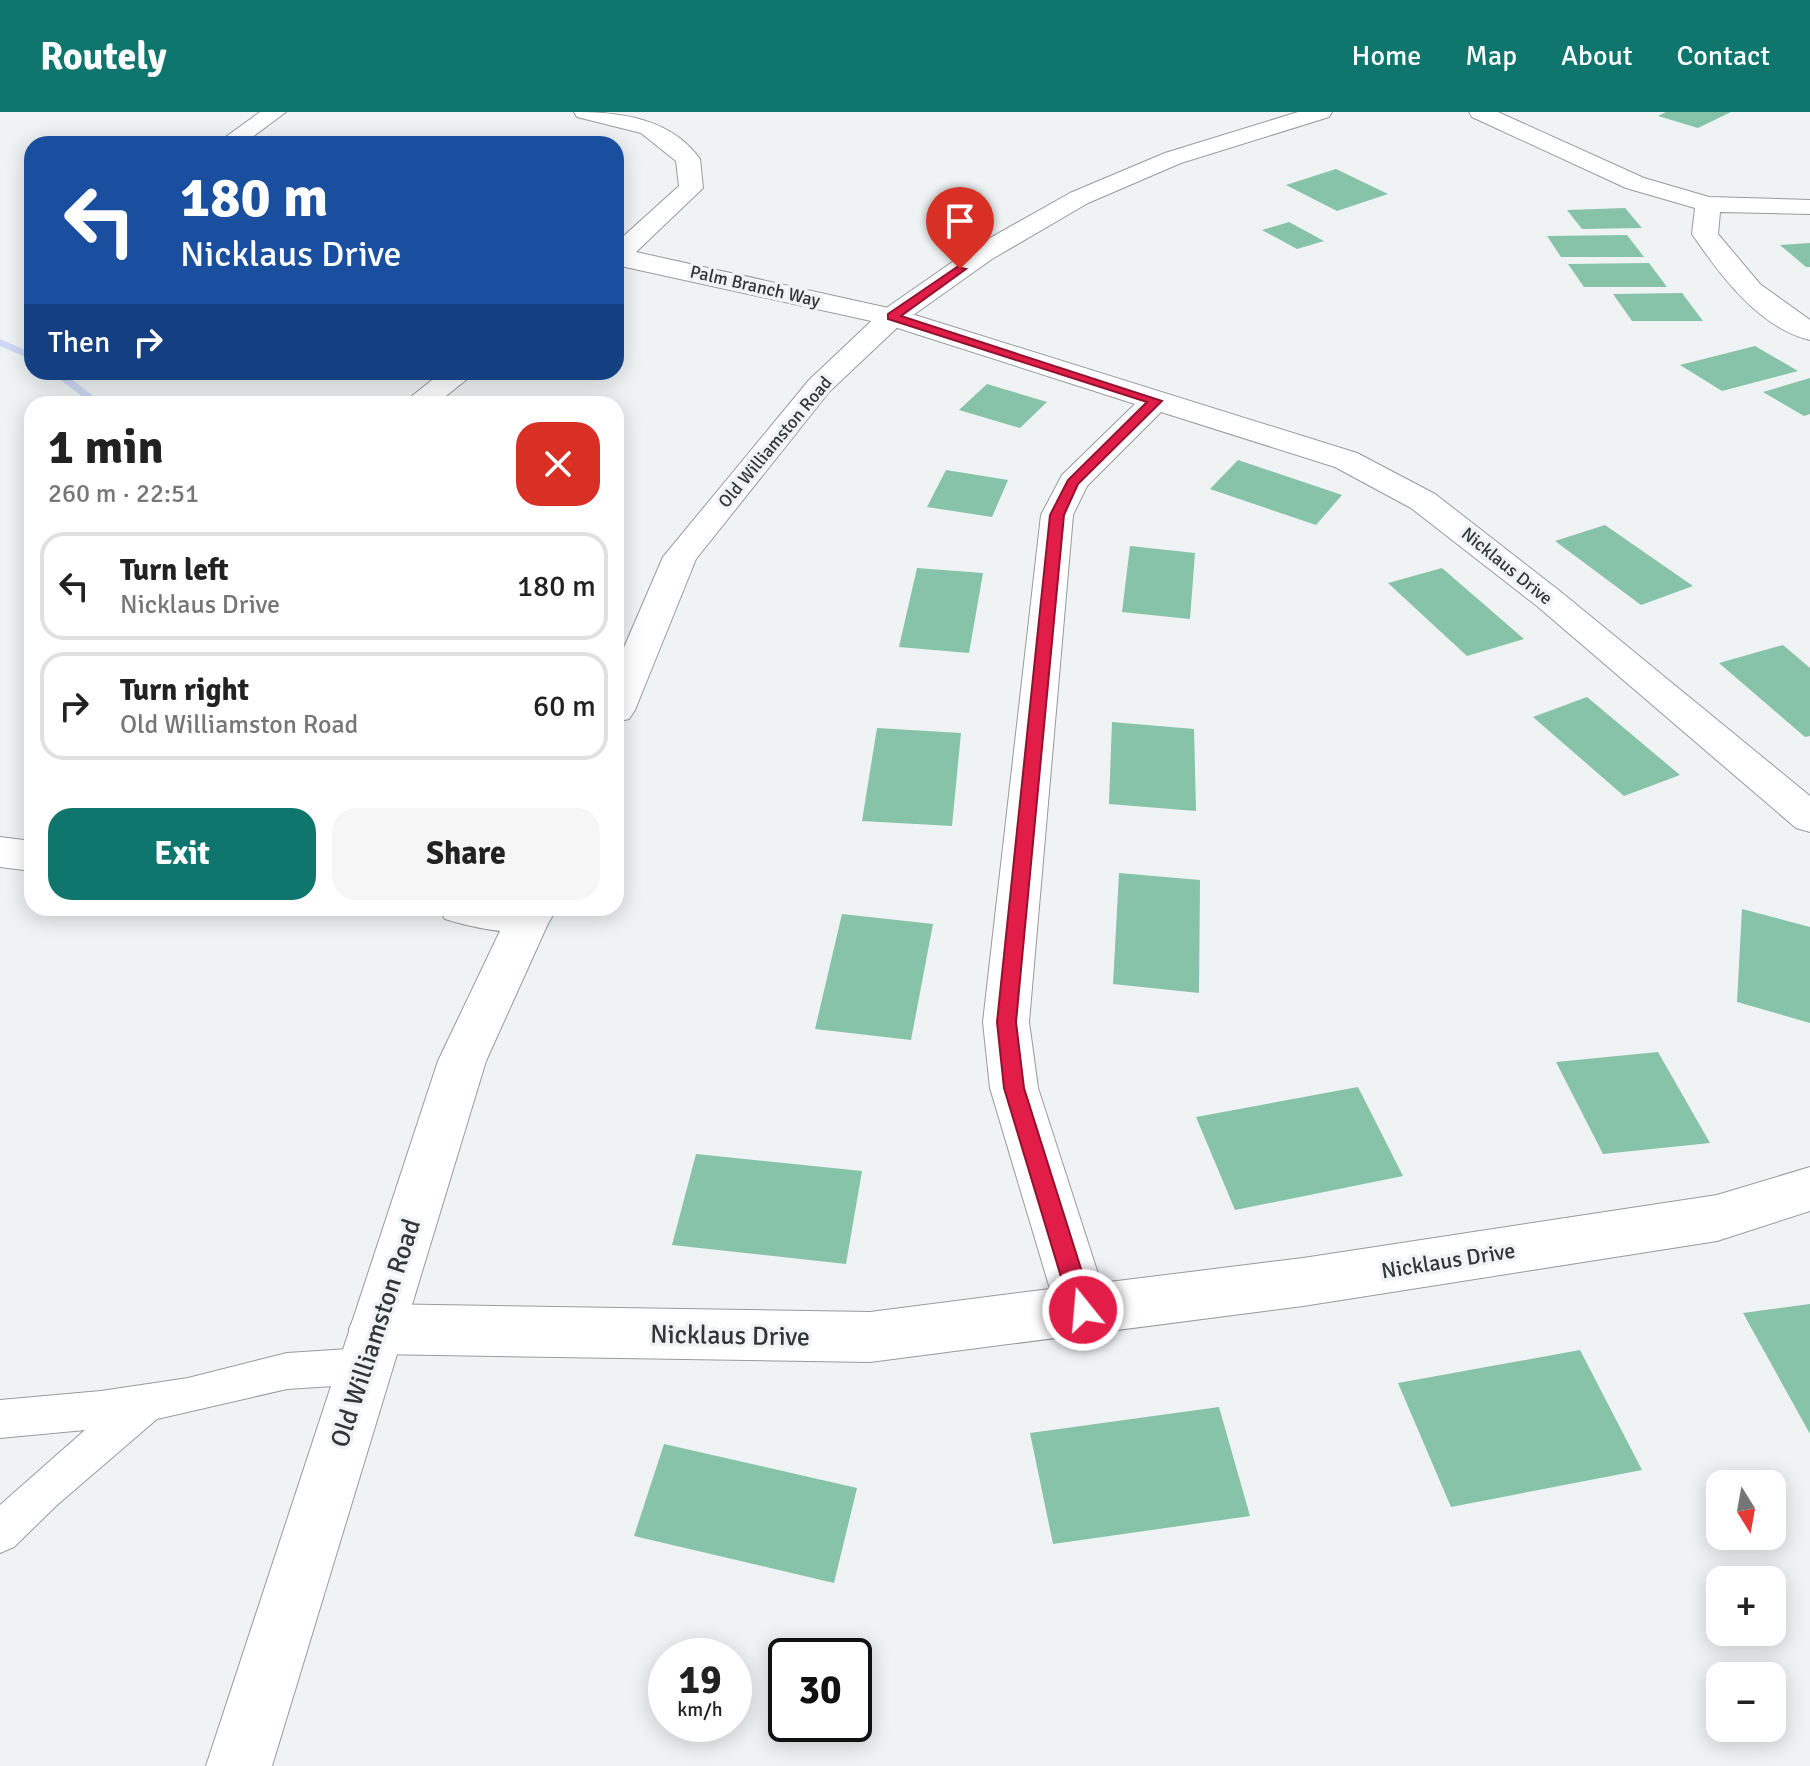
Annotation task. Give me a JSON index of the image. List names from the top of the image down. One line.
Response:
{"streets":{"street":["Palm Branch Way","Old Williamston Road","Nicklaus Drive"]},"crossings":[["Palm Branch Way","Old Williamston Road"],["Palm Branch Way","Nicklaus Drive"],["Old Williamston Road","Nicklaus Drive"]],"north":"bottom","page":{"header":"Routely","nav":["Home","Map","About","Contact"],"turn":["180 m","Nicklaus Drive"],"then":"Then","heading":["1 min","260 m · 22:51"],"list":[{"name":"Turn left","note":"Nicklaus Drive","value":"180 m"},{"name":"Turn right","note":"Old Williamston Road","value":"60 m"}],"buttons":["Exit","Share"],"map_buttons":["+","−"],"speed":"19 km/h","limit":"30"}}
